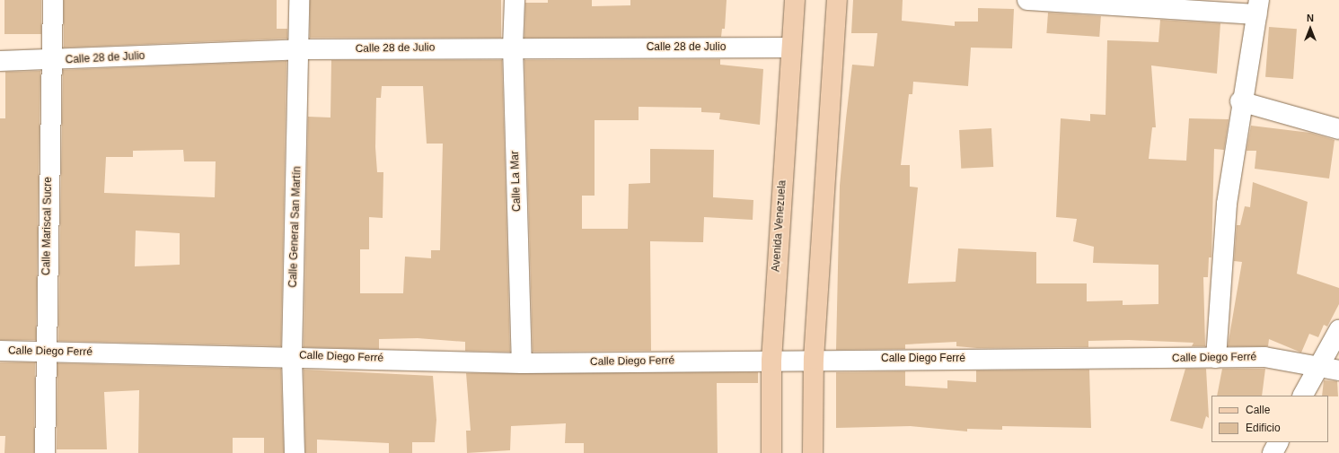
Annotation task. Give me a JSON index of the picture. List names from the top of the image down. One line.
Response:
{"streets":{"main road":["Avenida Venezuela"],"street":["Calle 28 de Julio","Calle La Mar","Calle Mariscal Sucre","Calle General San Martín","Calle Diego Ferré"]},"crossings":[["Calle 28 de Julio","Calle La Mar"],["Calle 28 de Julio","Calle Mariscal Sucre"],["Calle 28 de Julio","Avenida Venezuela"],["Calle 28 de Julio","Calle General San Martín"],["Calle La Mar","Calle Diego Ferré"],["Calle Mariscal Sucre","Calle Diego Ferré"],["Avenida Venezuela","Calle Diego Ferré"],["Calle General San Martín","Calle Diego Ferré"]],"legend":["Calle","Edificio"],"north":"top"}
